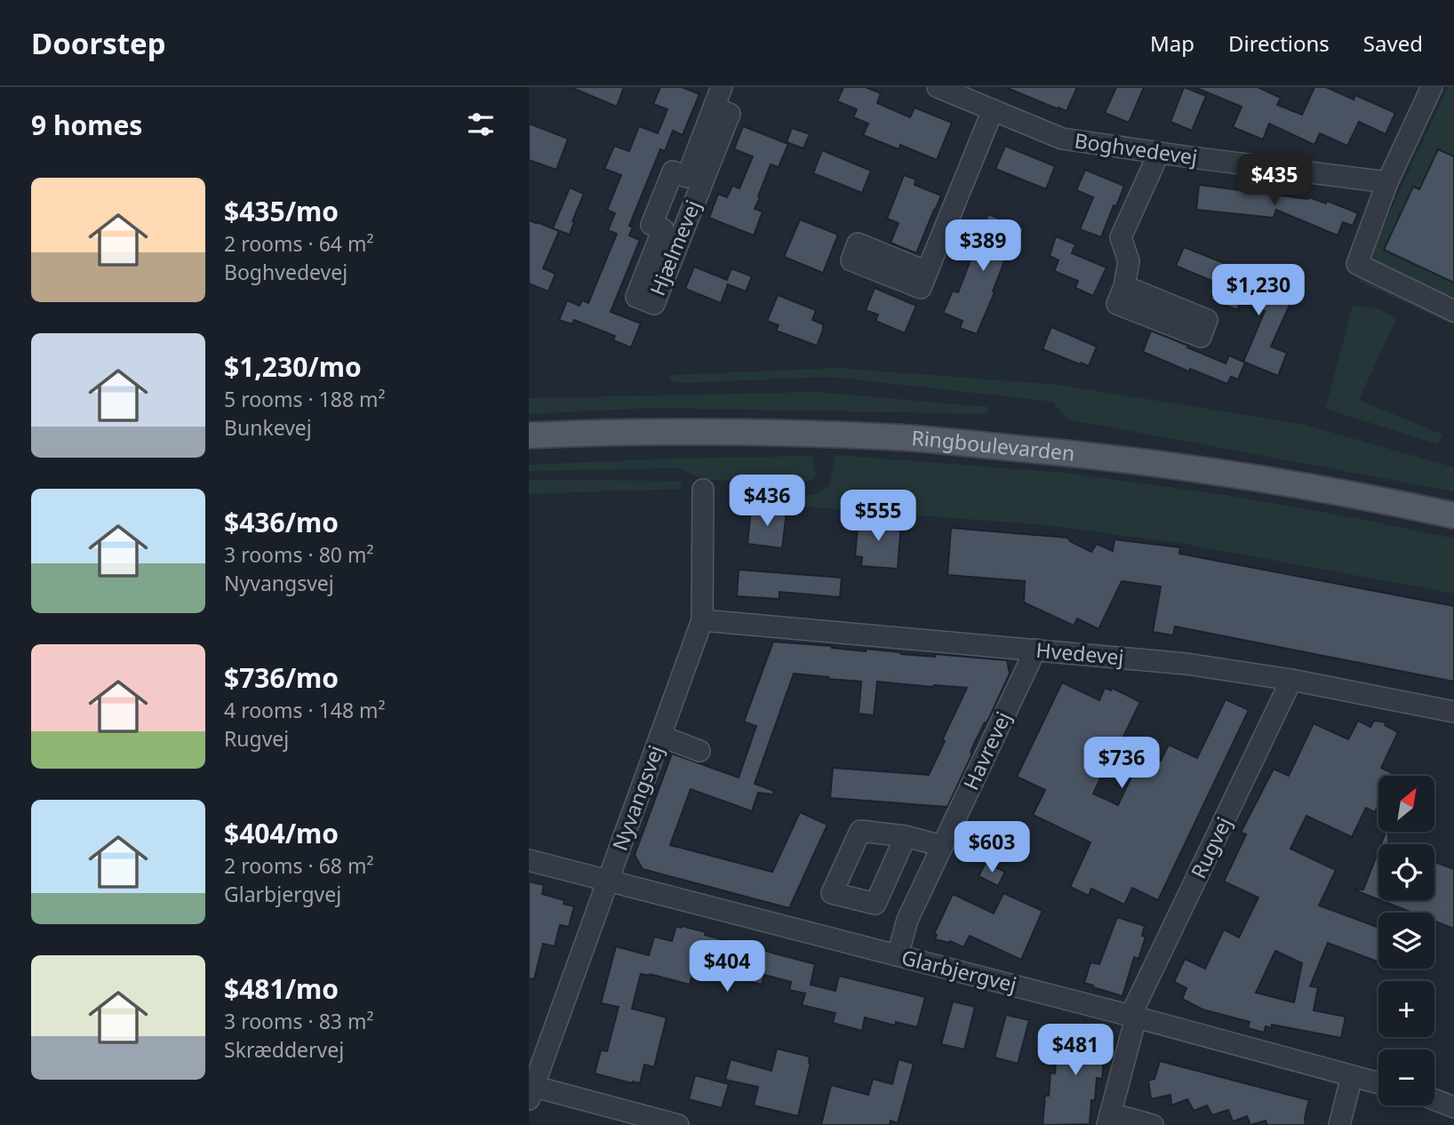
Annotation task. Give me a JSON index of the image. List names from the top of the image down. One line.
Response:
{"streets":{"main road":["Ringboulevarden"],"street":["Boghvedevej","Hjælmevej","Hvedevej","Havrevej","Nyvangsvej","Rugvej","Glarbjergvej"]},"crossings":[["Hvedevej","Havrevej"],["Hvedevej","Nyvangsvej"],["Hvedevej","Rugvej"],["Havrevej","Glarbjergvej"],["Nyvangsvej","Glarbjergvej"],["Rugvej","Glarbjergvej"]],"north":"top right","page":{"header":"Doorstep","nav":["Map","Directions","Saved"],"heading":"9 homes","price":["$435","$389","$1,230","$436","$555","$736","$603","$404","$481"],"list":[{"name":"$435/mo","note":"2 rooms · 64 m² · Boghvedevej"},{"name":"$1,230/mo","note":"5 rooms · 188 m² · Bunkevej"},{"name":"$436/mo","note":"3 rooms · 80 m² · Nyvangsvej"},{"name":"$736/mo","note":"4 rooms · 148 m² · Rugvej"},{"name":"$404/mo","note":"2 rooms · 68 m² · Glarbjergvej"},{"name":"$481/mo","note":"3 rooms · 83 m² · Skræddervej"}],"map_buttons":["+","−"]}}
